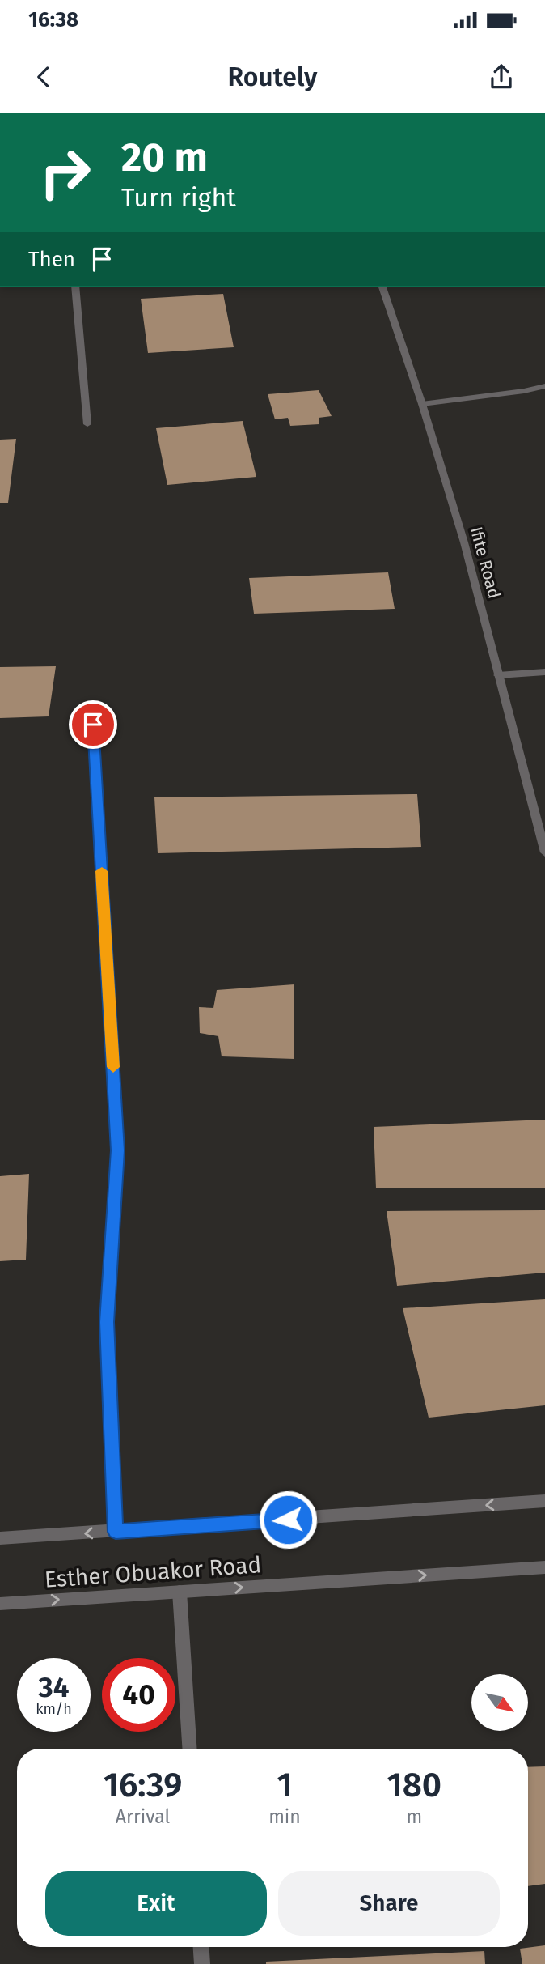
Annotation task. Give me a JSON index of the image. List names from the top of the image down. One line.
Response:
{"streets":{"street":["Ifite Road","Esther Obuakor Road"]},"north":"bottom right","page":{"status":"16:38","header":"Routely","turn":["20 m","Turn right"],"then":"Then","speed":"34 km/h","limit":"40","eta":["16:39","Arrival","1","min","180","m"],"buttons":["Exit","Share"]}}
